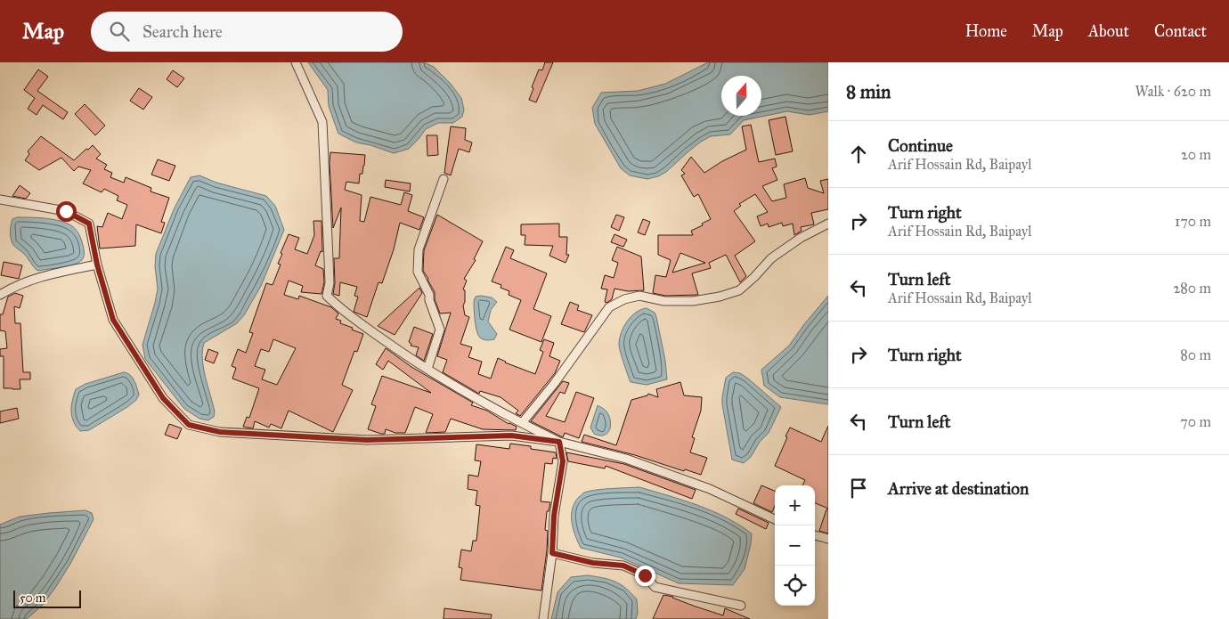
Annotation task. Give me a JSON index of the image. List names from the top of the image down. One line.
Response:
{"scale_bar":"50 m","north":"top","page":{"header":"Map","search":"Search here","nav":["Home","Map","About","Contact"],"heading":["8 min","Walk · 620 m"],"list":[["Continue","Arif Hossain Rd, Baipayl","20 m"],["Turn right","Arif Hossain Rd, Baipayl","170 m"],["Turn left","Arif Hossain Rd, Baipayl","280 m"],["Turn right","80 m"],["Turn left","70 m"],"Arrive at destination"],"map_buttons":["+","−"],"scale":"50 m"}}
